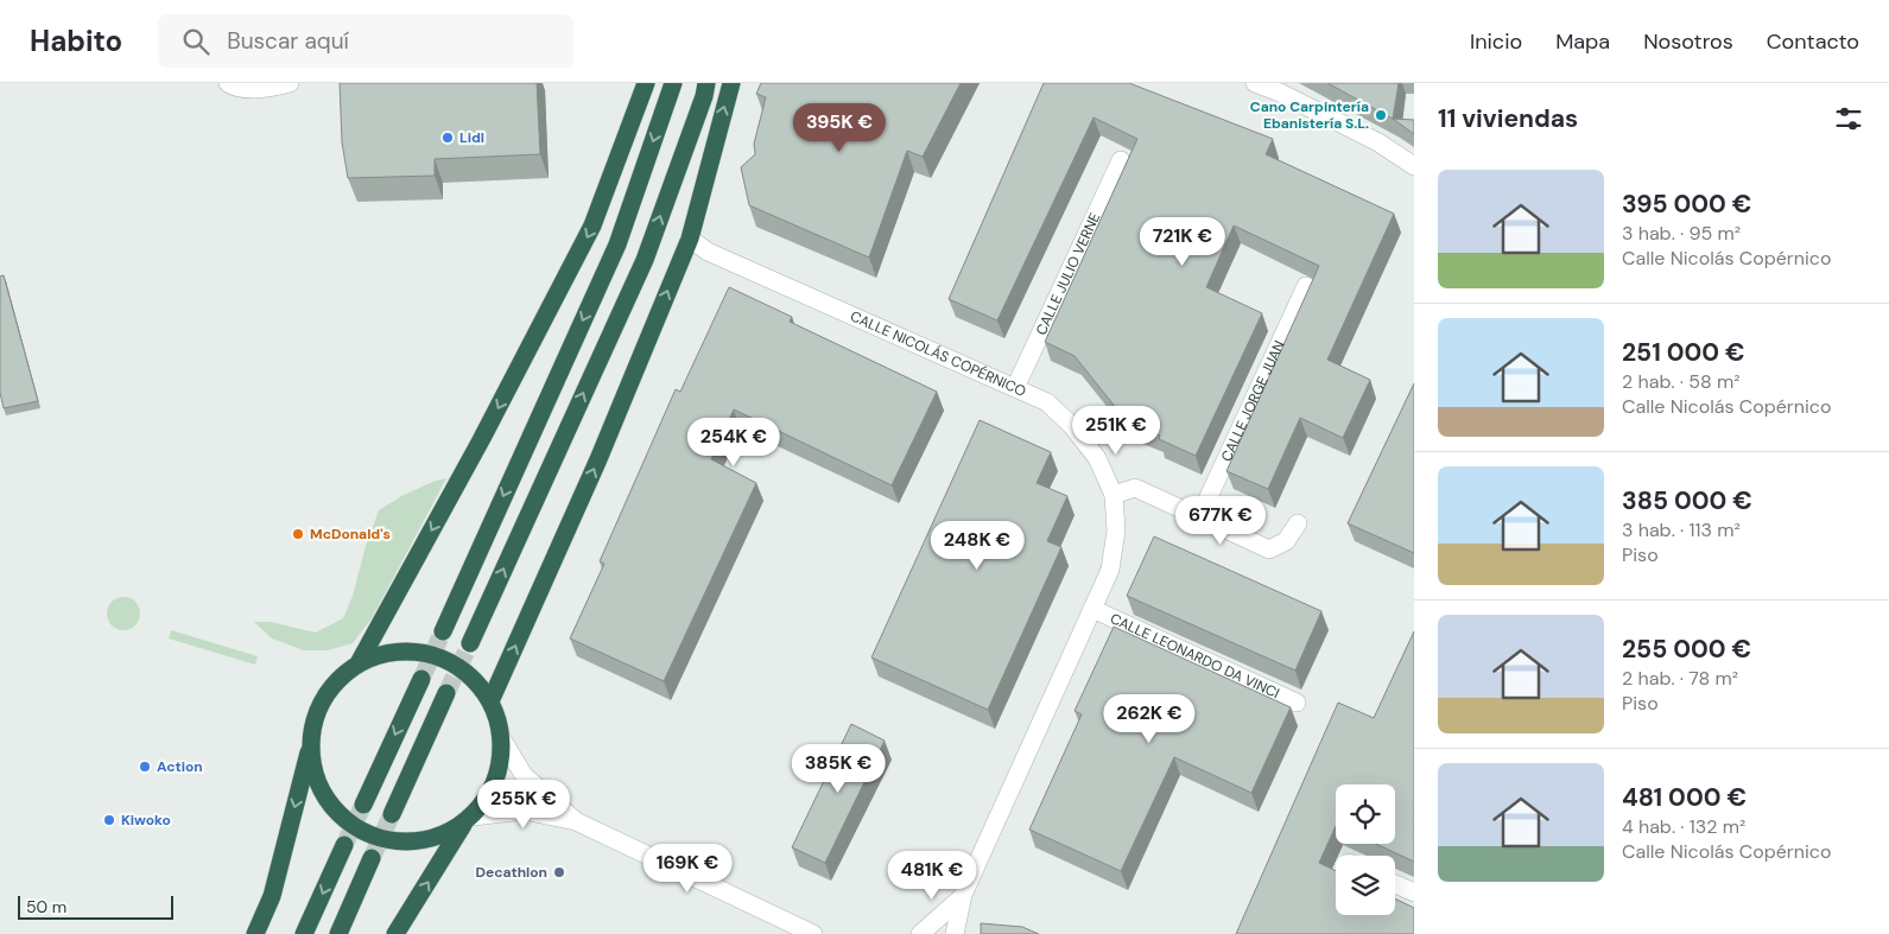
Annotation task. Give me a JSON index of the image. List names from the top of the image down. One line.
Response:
{"streets":{"street":["CALLE JULIO VERNE","CALLE NICOLÁS COPÉRNICO","CALLE JORGE JUAN","CALLE LEONARDO DA VINCI"]},"crossings":[["CALLE JULIO VERNE","CALLE NICOLÁS COPÉRNICO"],["CALLE NICOLÁS COPÉRNICO","CALLE LEONARDO DA VINCI"]],"places":["Cano Carpintería Ebanistería S.L.","Lidl","McDonald's","Action","Kiwoko","Decathlon"],"scale_bar":"50 m","page":{"header":"Habito","search":"Buscar aquí","nav":["Inicio","Mapa","Nosotros","Contacto"],"heading":"11 viviendas","price":["395K €","721K €","251K €","254K €","677K €","248K €","262K €","385K €","255K €","169K €","481K €"],"list":[{"name":"395 000 €","note":"3 hab. · 95 m² · Calle Nicolás Copérnico"},{"name":"251 000 €","note":"2 hab. · 58 m² · Calle Nicolás Copérnico"},{"name":"385 000 €","note":"3 hab. · 113 m² · Piso"},{"name":"255 000 €","note":"2 hab. · 78 m² · Piso"},{"name":"481 000 €","note":"4 hab. · 132 m² · Calle Nicolás Copérnico"}],"scale":"50 m"}}
